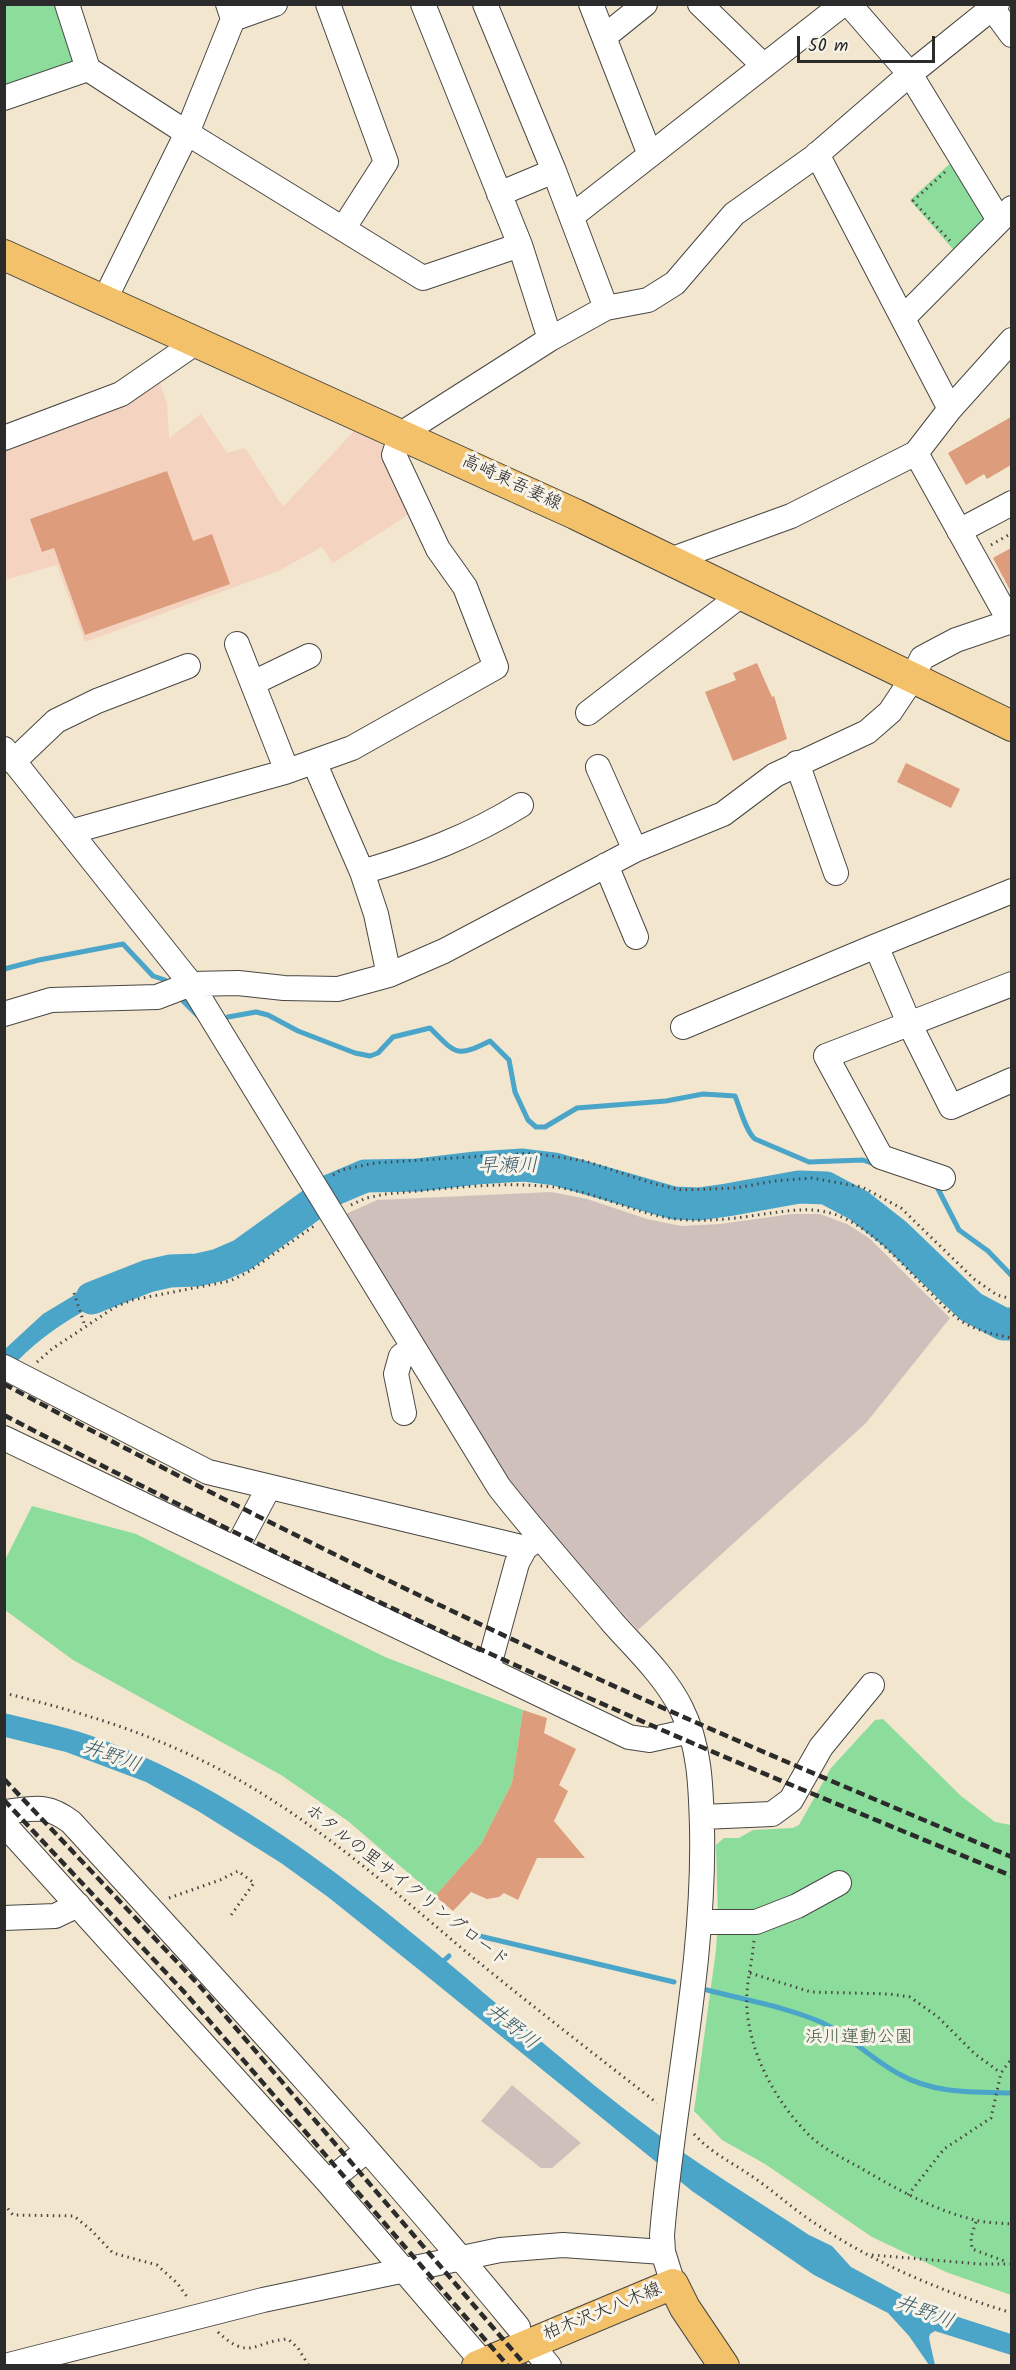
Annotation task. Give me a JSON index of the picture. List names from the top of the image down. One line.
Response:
{"streets":{"main road":["高崎東吾妻線","柏木沢大八木線"],"path":["ホタルの里サイクリングロード"]},"water":["早瀬川","井野川"],"parks":["浜川運動公園"],"scale_bar":"50 m"}
